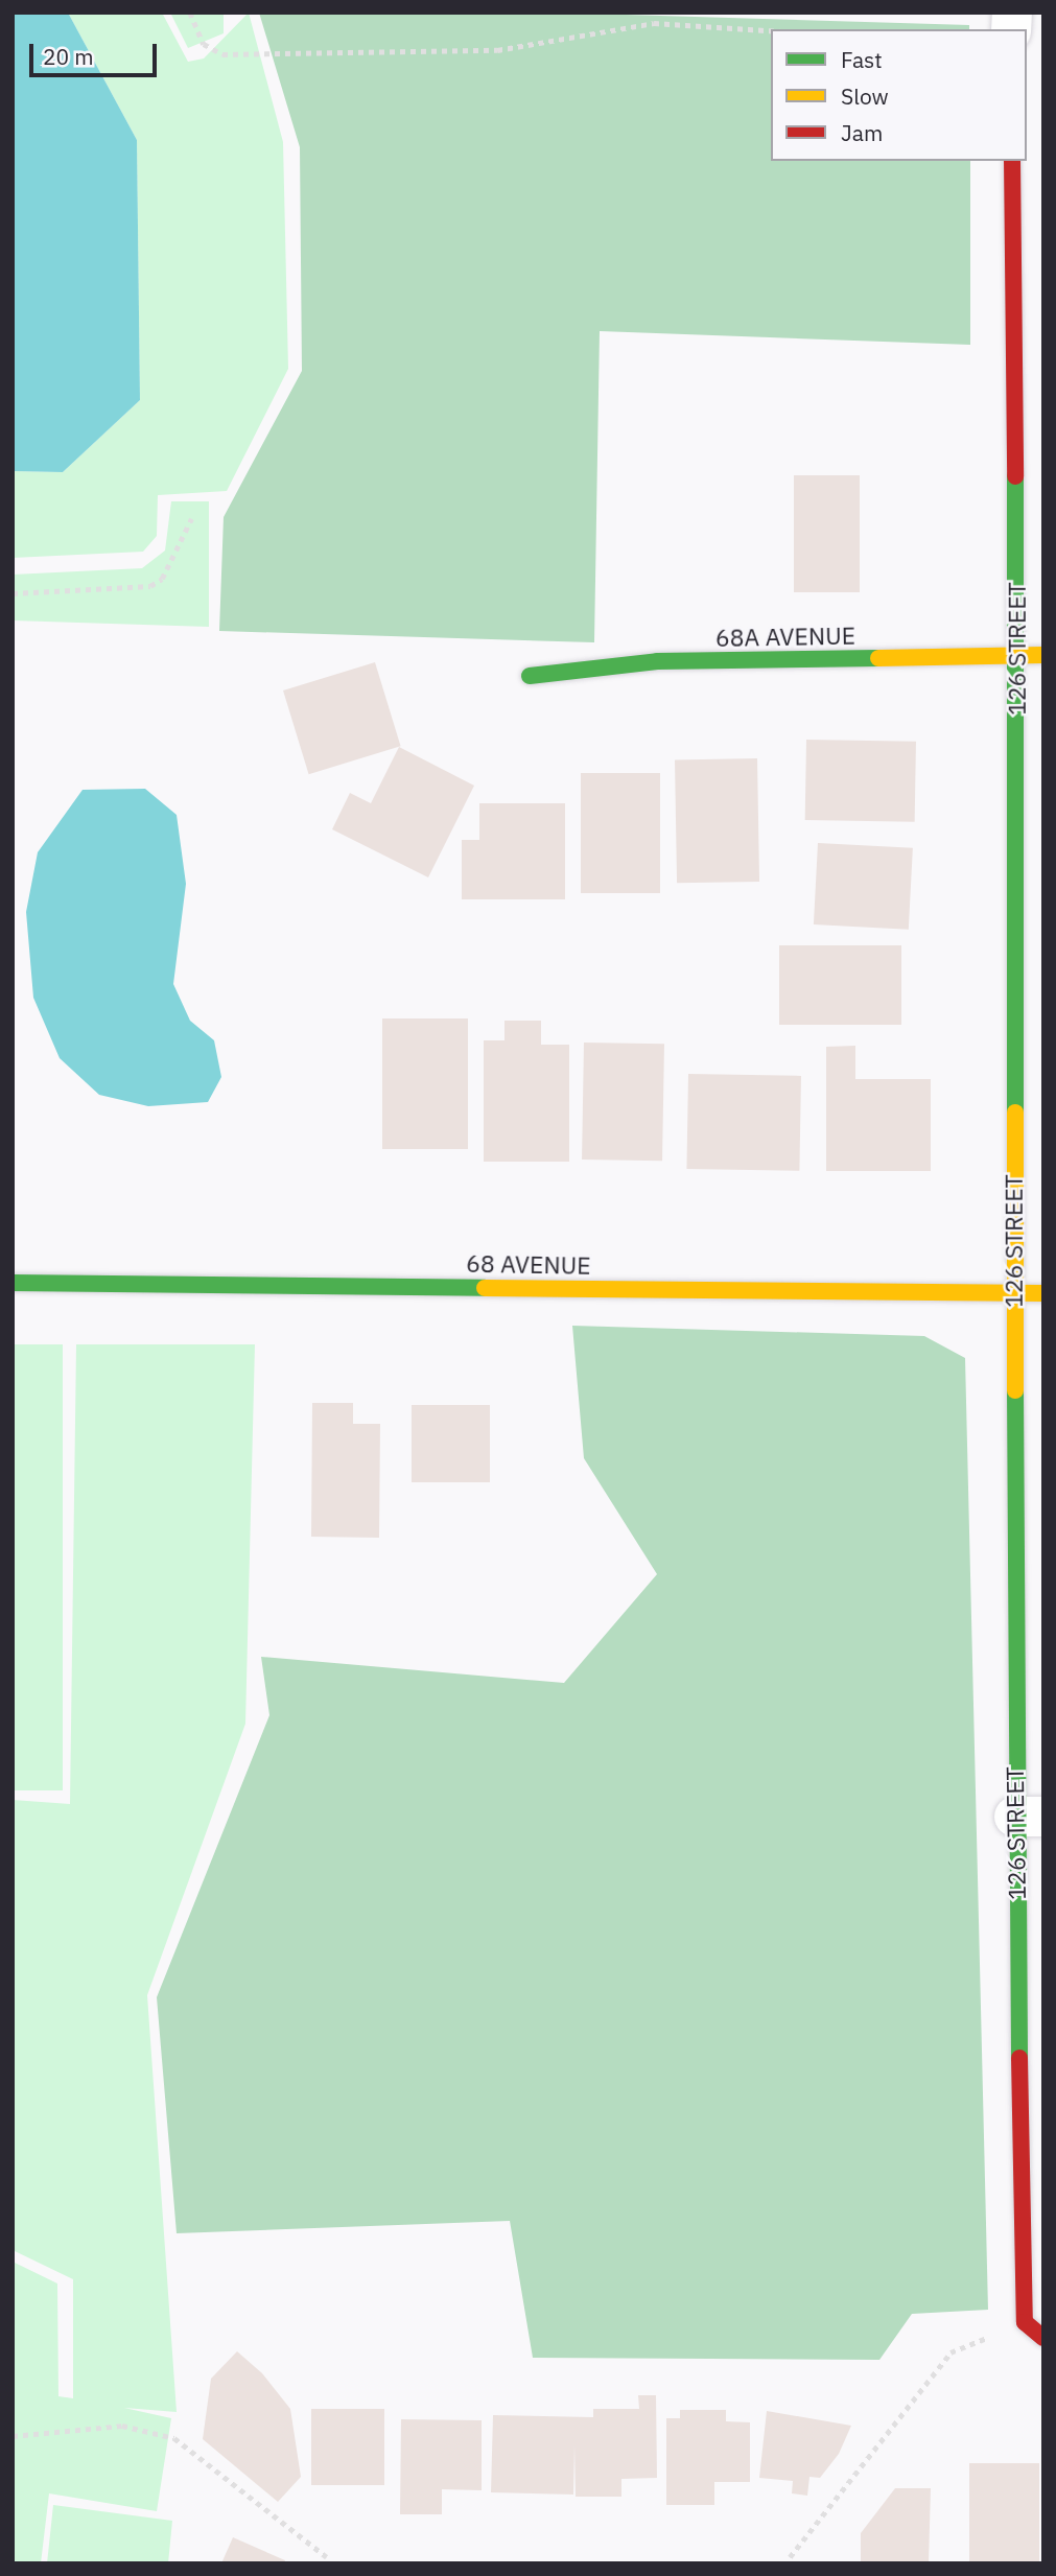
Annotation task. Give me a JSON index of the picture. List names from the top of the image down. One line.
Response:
{"streets":{"street":["68A AVENUE","126 STREET","68 AVENUE"]},"crossings":[["68A AVENUE","126 STREET"],["126 STREET","68 AVENUE"]],"legend":["Fast","Slow","Jam"],"scale_bar":"20 m"}
